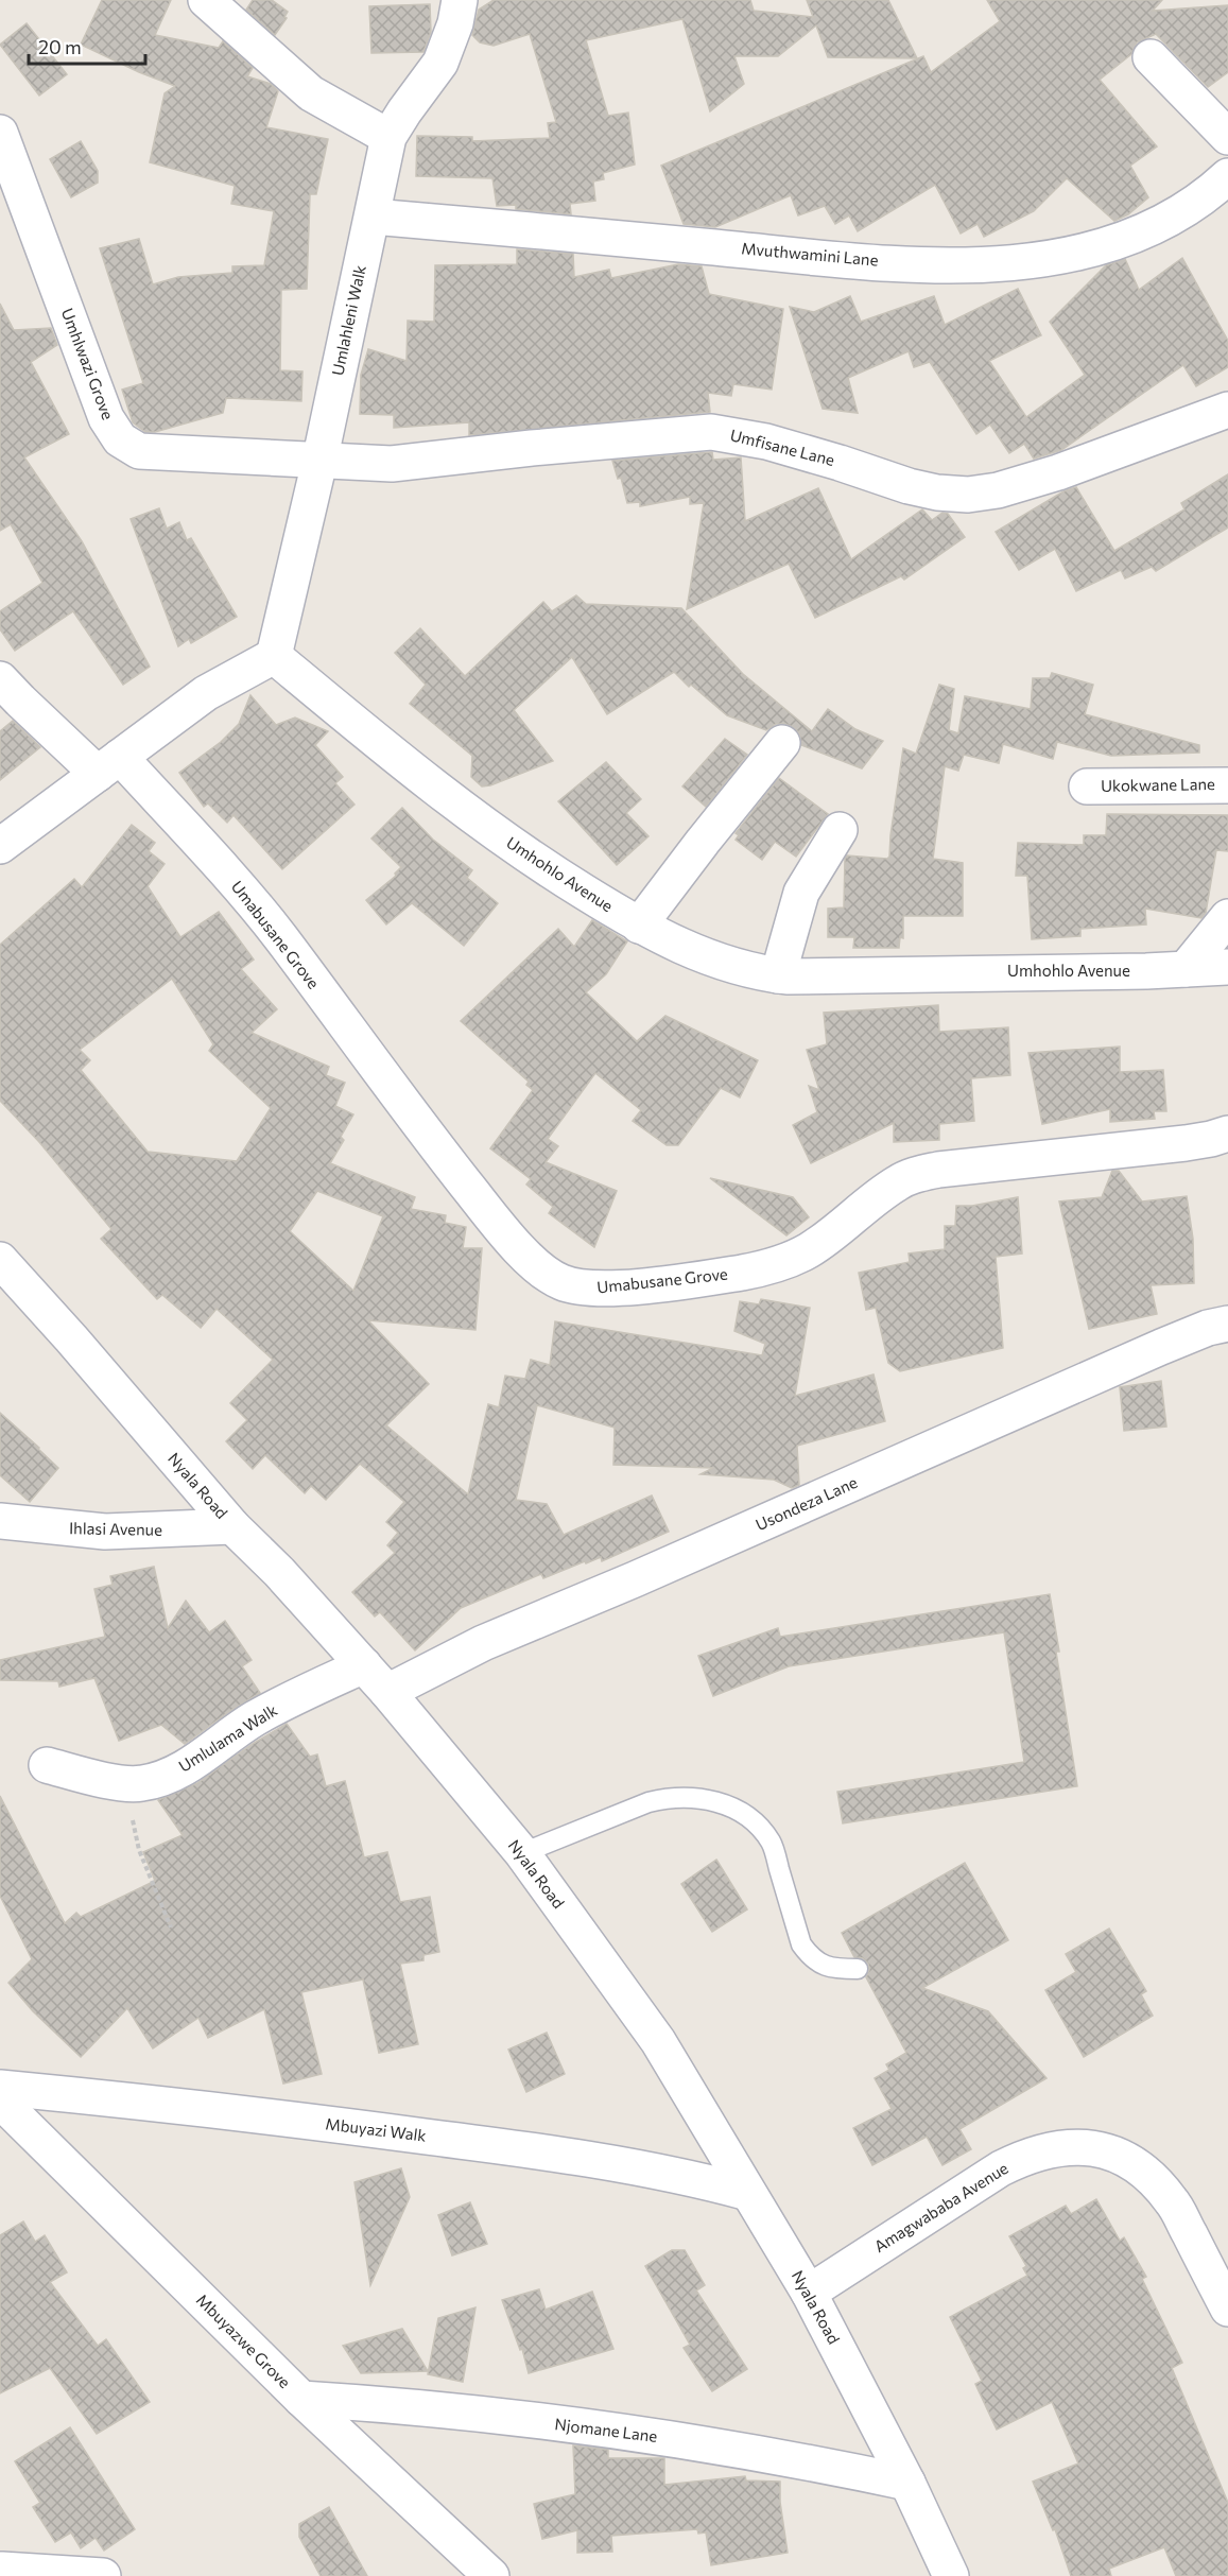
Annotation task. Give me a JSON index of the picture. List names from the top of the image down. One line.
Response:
{"streets":{"street":["Mvuthwamini Lane","Umlahleni Walk","Umhlwazi Grove","Umfisane Lane","Ukokwane Lane","Umhohlo Avenue","Umabusane Grove","Nyala Road","Usondeza Lane","Ihlasi Avenue","Umlulama Walk","Mbuyazi Walk","Amagwababa Avenue","Mbuyazwe Grove","Njomane Lane"]},"crossings":[["Mvuthwamini Lane","Umlahleni Walk"],["Umlahleni Walk","Umhlwazi Grove"],["Umlahleni Walk","Umfisane Lane"],["Umlahleni Walk","Umhohlo Avenue"],["Umhlwazi Grove","Umfisane Lane"],["Nyala Road","Usondeza Lane"],["Nyala Road","Ihlasi Avenue"],["Nyala Road","Umlulama Walk"],["Nyala Road","Mbuyazi Walk"],["Nyala Road","Amagwababa Avenue"],["Nyala Road","Njomane Lane"],["Mbuyazwe Grove","Njomane Lane"]],"scale_bar":"20 m"}
